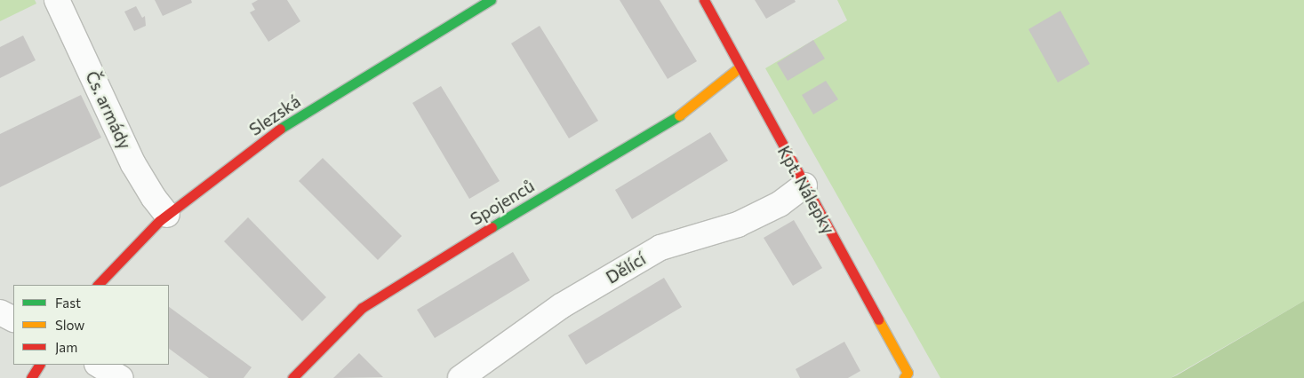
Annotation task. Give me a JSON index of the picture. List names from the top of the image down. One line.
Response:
{"streets":{"street":["Čs. armády","Slezská","Kpt. Nálepky","Spojenců","Dělící"]},"crossings":[["Čs. armády","Slezská"],["Kpt. Nálepky","Spojenců"],["Kpt. Nálepky","Dělící"]],"legend":["Fast","Slow","Jam"]}
